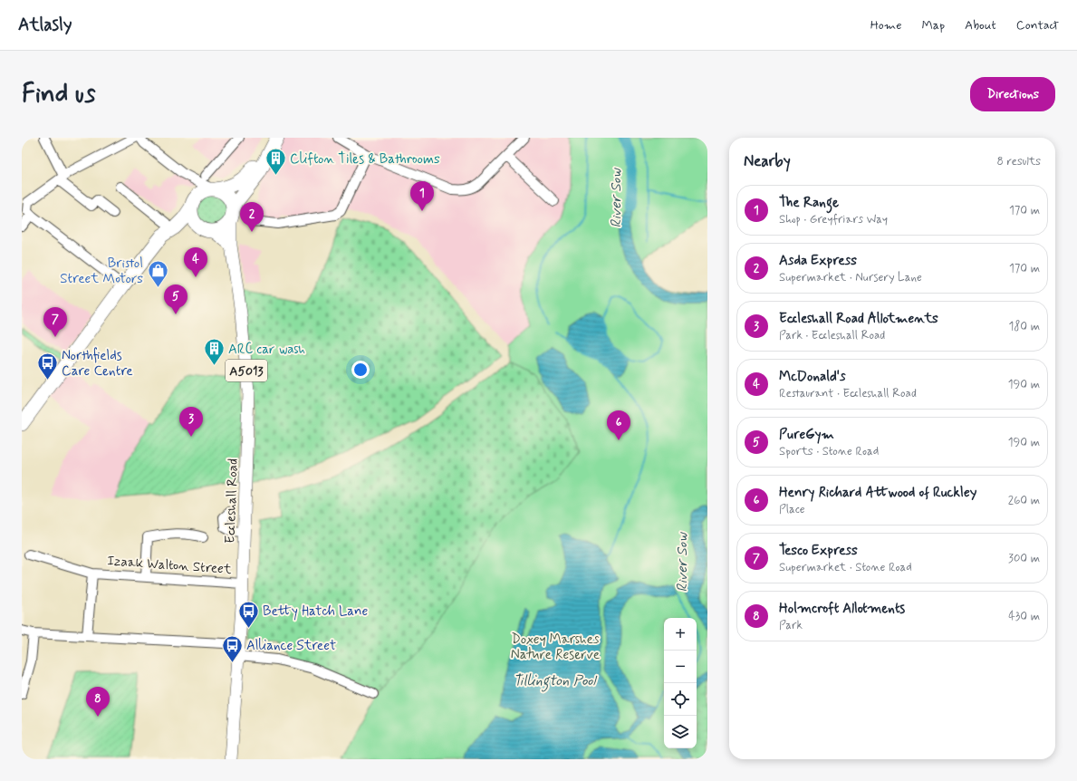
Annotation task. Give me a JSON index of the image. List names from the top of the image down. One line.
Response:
{"streets":{"main road":["A5013","Eccleshall Road"],"street":["Izaak Walton Street"]},"crossings":[["Eccleshall Road","Izaak Walton Street"]],"water":["River Sow","Tillington Pool"],"parks":["Doxey Marshes Nature Reserve"],"places":{"building":["Clifton Tiles & Bathrooms","ARC car wash"],"shop":["Bristol Street Motors"],"bus stop":["Northfields Care Centre","Betty Hatch Lane","Alliance Street"]},"page":{"header":"Atlasly","nav":["Home","Map","About","Contact"],"buttons":"Directions","title":"Find us","heading":["Nearby","8 results"],"pins":["1","2","4","5","7","3","6","8"],"list":[{"mark":"1","name":"The Range","note":"Shop · Greyfriars Way","value":"170 m"},{"mark":"2","name":"Asda Express","note":"Supermarket · Nursery Lane","value":"170 m"},{"mark":"3","name":"Eccleshall Road Allotments","note":"Park · Eccleshall Road","value":"180 m"},{"mark":"4","name":"McDonald's","note":"Restaurant · Eccleshall Road","value":"190 m"},{"mark":"5","name":"PureGym","note":"Sports · Stone Road","value":"190 m"},{"mark":"6","name":"Henry Richard Attwood of Ruckley","note":"Place","value":"260 m"},{"mark":"7","name":"Tesco Express","note":"Supermarket · Stone Road","value":"300 m"},{"mark":"8","name":"Holmcroft Allotments","note":"Park","value":"430 m"}],"map_buttons":["+","−"]}}
